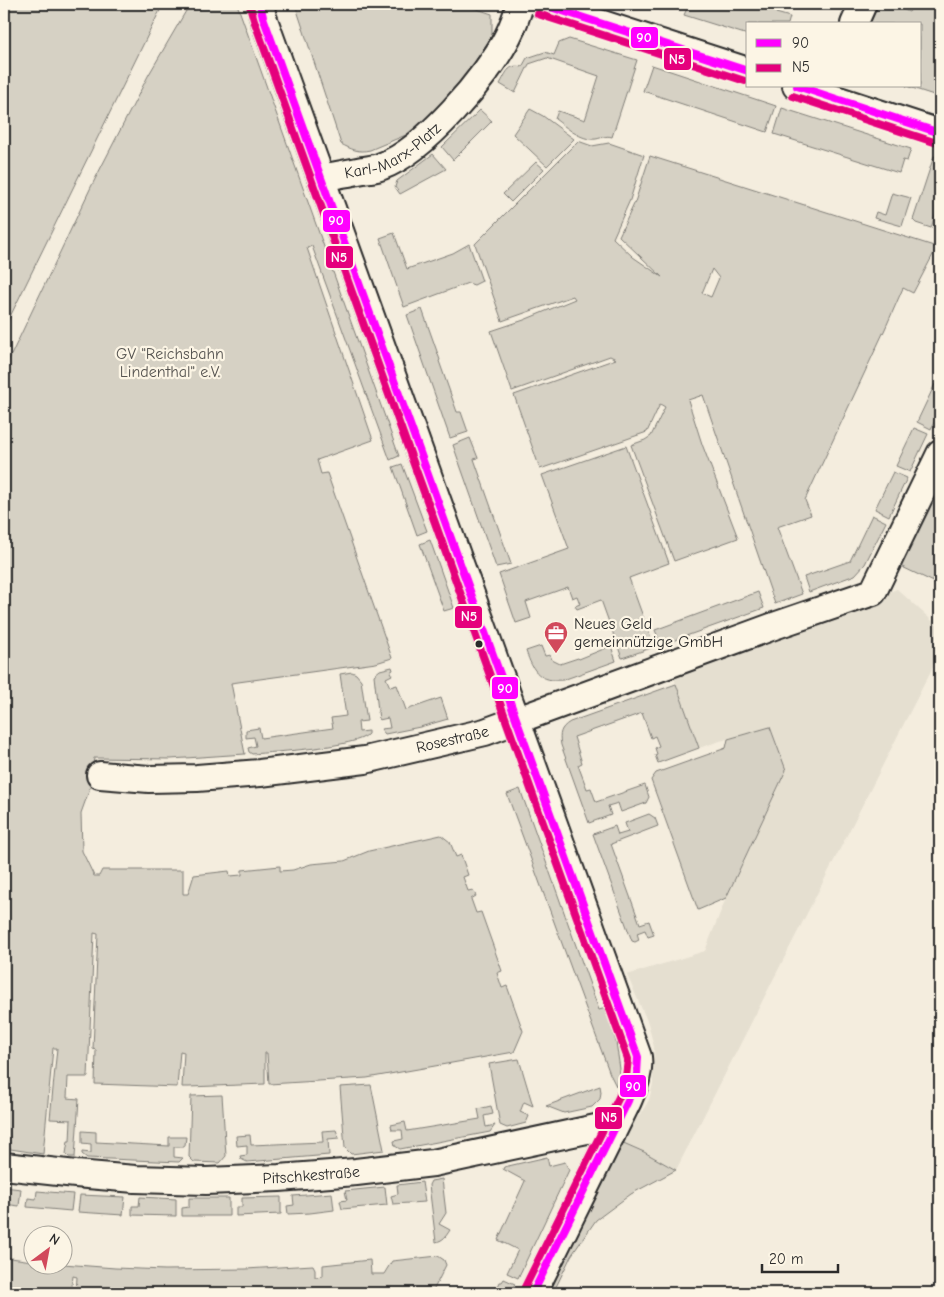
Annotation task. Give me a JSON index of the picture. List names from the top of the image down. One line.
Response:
{"streets":{"street":["Karl-Marx-Platz","Rosestraße","Pitschkestraße"]},"parks":["GV \"Reichsbahn Lindenthal\" e.V."],"places":{"office":["Neues Geld gemeinnützige GmbH"]},"lines":["transit line 90","transit line N5"],"legend":["90","N5"],"scale_bar":"20 m","north":"top right"}
